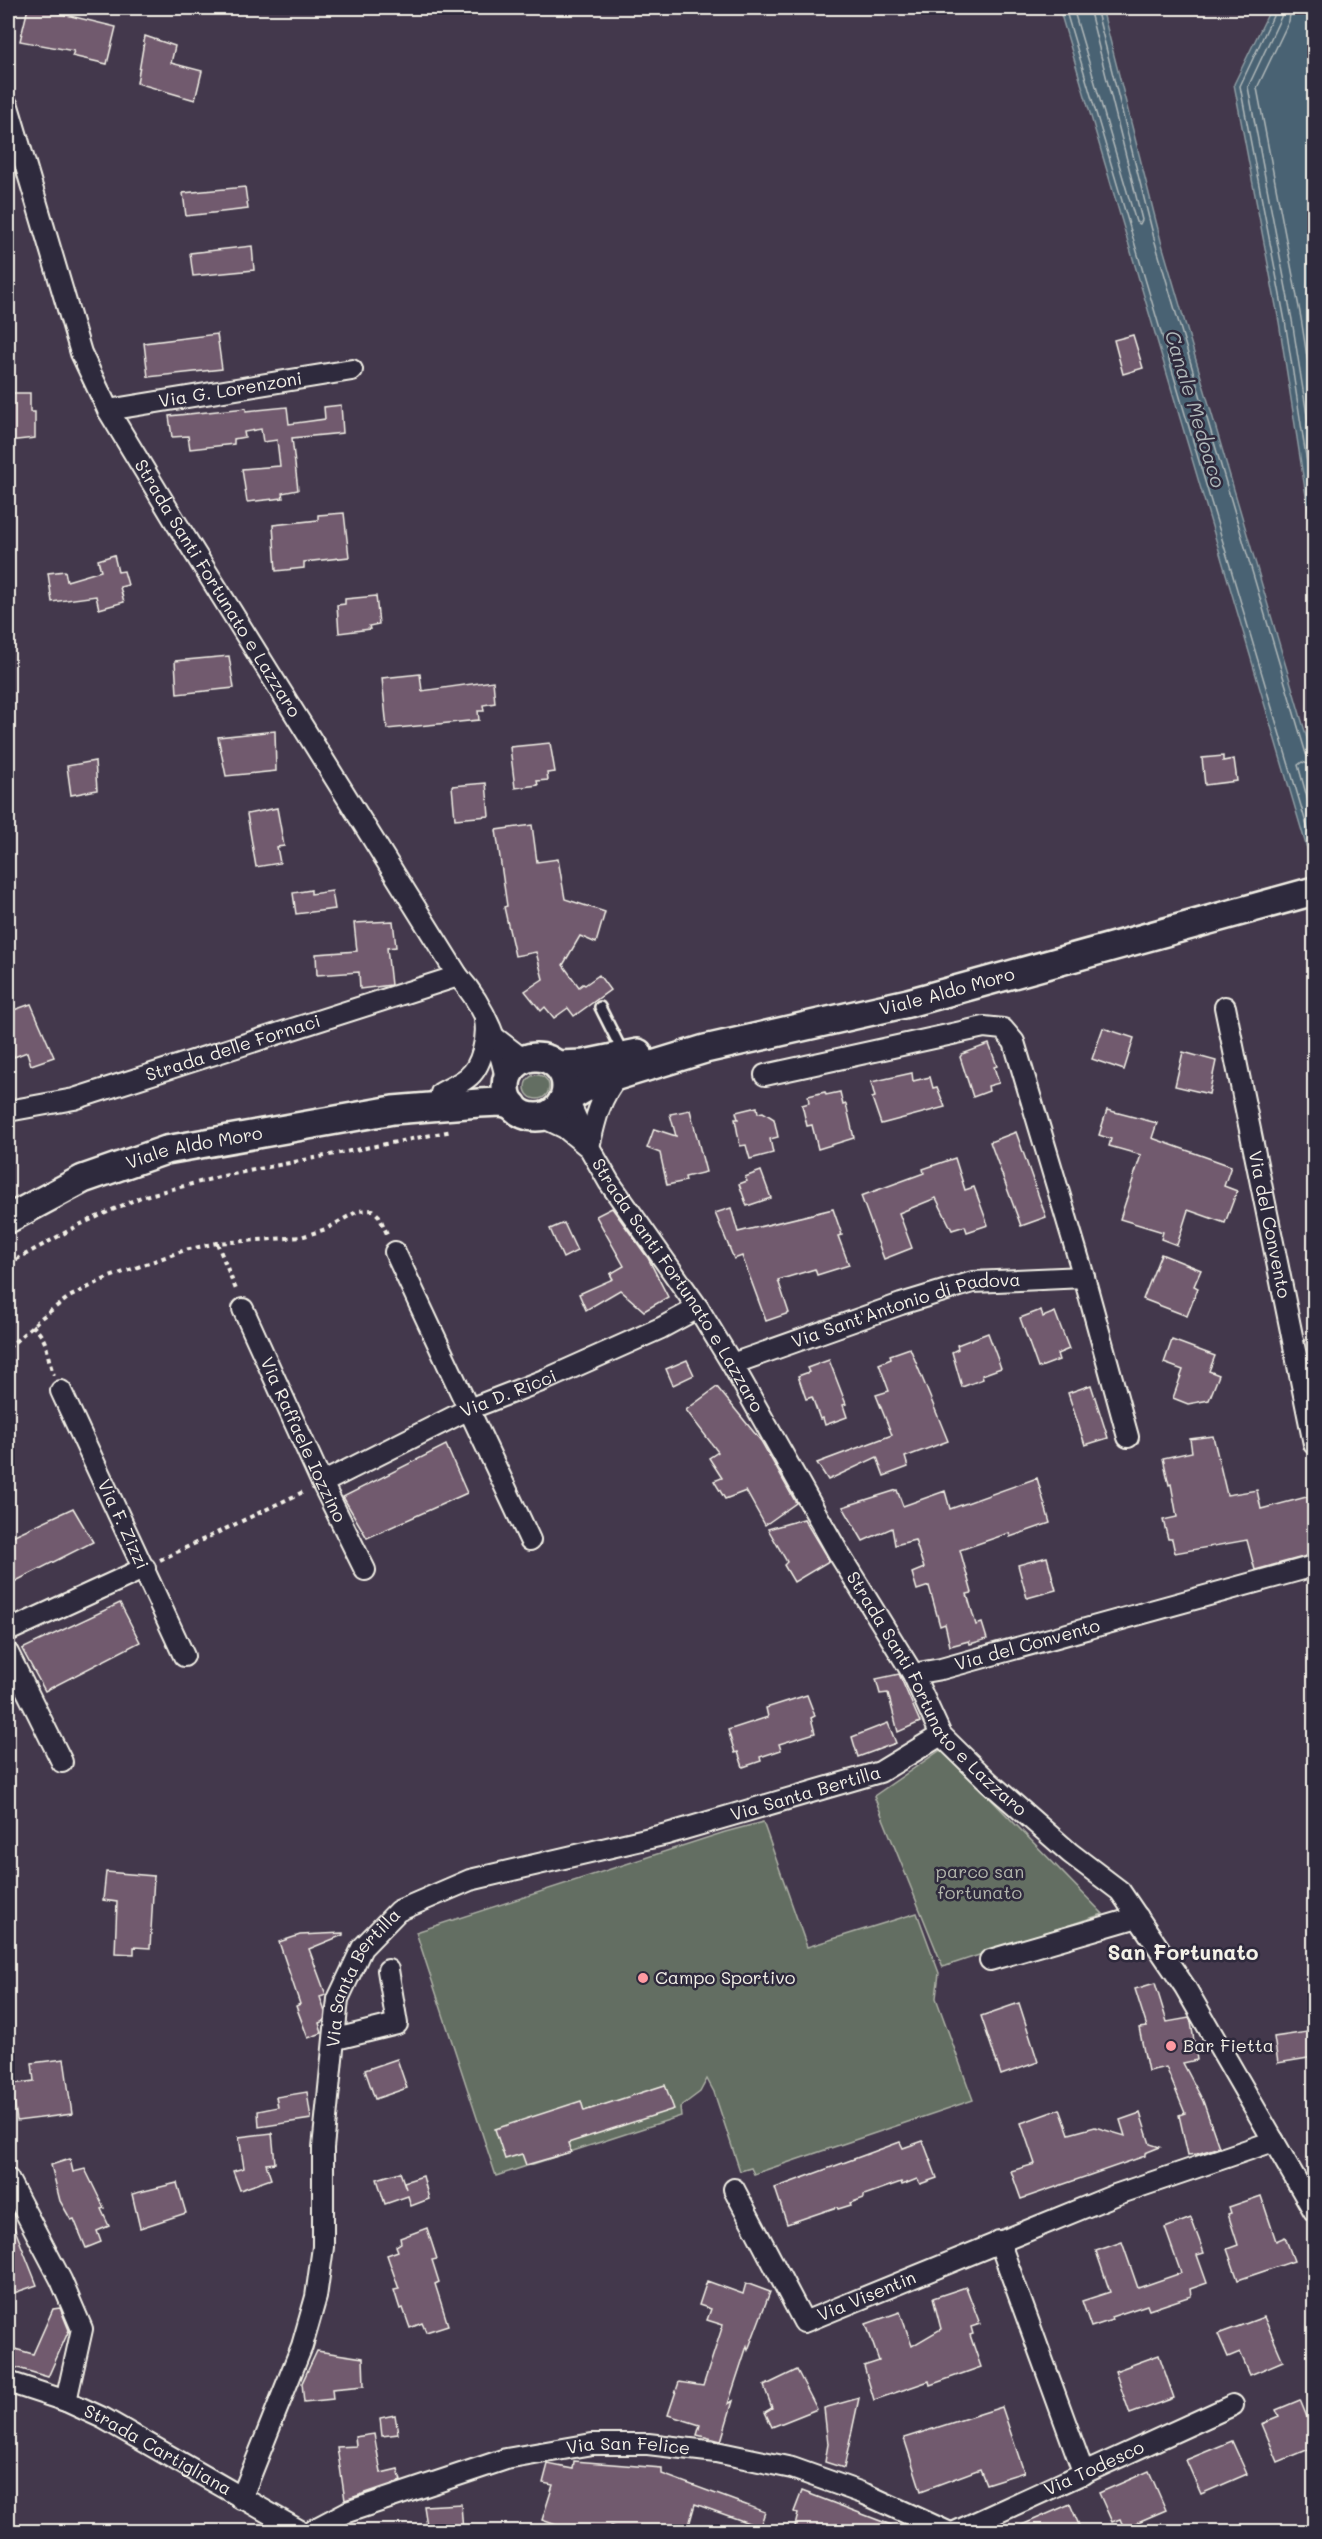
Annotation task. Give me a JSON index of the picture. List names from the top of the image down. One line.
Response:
{"streets":{"main road":["Viale Aldo Moro"],"street":["Via G. Lorenzoni","Strada Santi Fortunato e Lazzaro","Strada delle Fornaci","Via del Convento","Via Sant'Antonio di Padova","Via D. Ricci","Via Raffaele Iozzino","Via F. Zizzi","Via Santa Bertilla","Via Visentin","Via San Felice","Strada Cartigliana","Via Todesco"]},"crossings":[["Via G. Lorenzoni","Strada Santi Fortunato e Lazzaro"],["Strada Santi Fortunato e Lazzaro","Viale Aldo Moro"],["Strada Santi Fortunato e Lazzaro","Strada delle Fornaci"],["Strada Santi Fortunato e Lazzaro","Via del Convento"],["Strada Santi Fortunato e Lazzaro","Via Sant'Antonio di Padova"],["Strada Santi Fortunato e Lazzaro","Via D. Ricci"],["Strada Santi Fortunato e Lazzaro","Via Santa Bertilla"],["Strada Santi Fortunato e Lazzaro","Via Visentin"],["Via D. Ricci","Via Raffaele Iozzino"],["Via Santa Bertilla","Strada Cartigliana"]],"districts":["San Fortunato"],"water":["Canale Medoaco"],"parks":["parco san fortunato"],"places":["Campo Sportivo","Bar Fietta"]}
